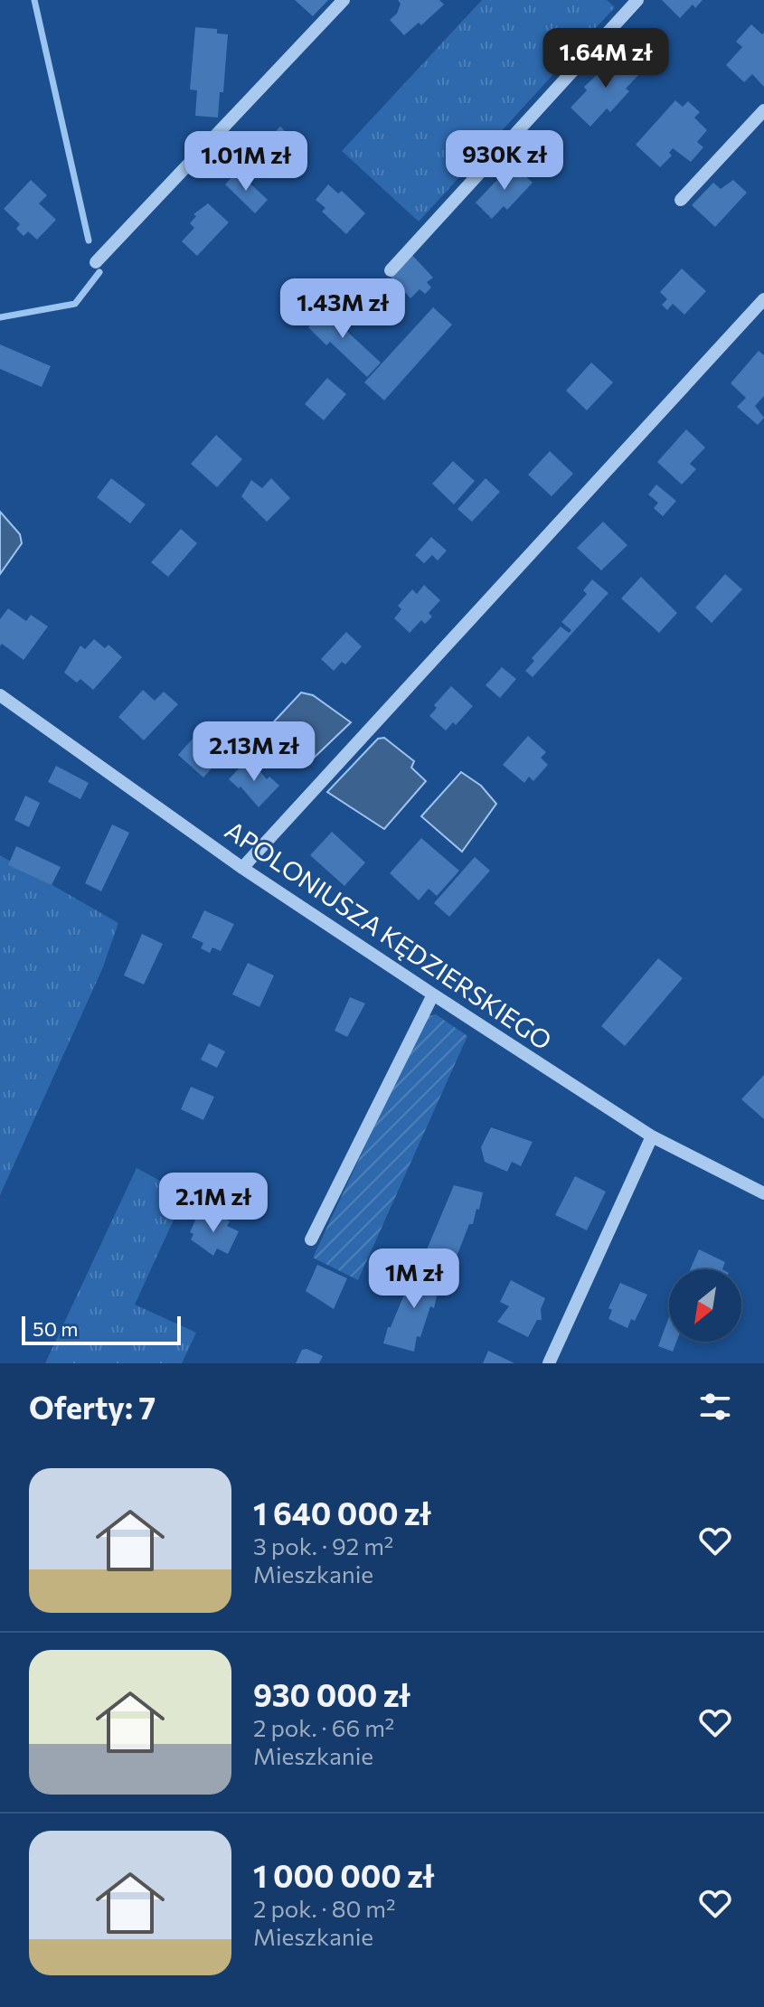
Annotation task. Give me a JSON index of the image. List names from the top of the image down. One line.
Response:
{"streets":{"street":["APOLONIUSZA KĘDZIERSKIEGO"]},"scale_bar":"50 m","north":"bottom left","page":{"price":["1.64M zł","930K zł","1.01M zł","1.43M zł","2.13M zł","2.1M zł","1M zł"],"scale":"50 m","heading":"Oferty: 7","list":[{"name":"1 640 000 zł","note":"3 pok. · 92 m² · Mieszkanie"},{"name":"930 000 zł","note":"2 pok. · 66 m² · Mieszkanie"},{"name":"1 000 000 zł","note":"2 pok. · 80 m² · Mieszkanie"}]}}
